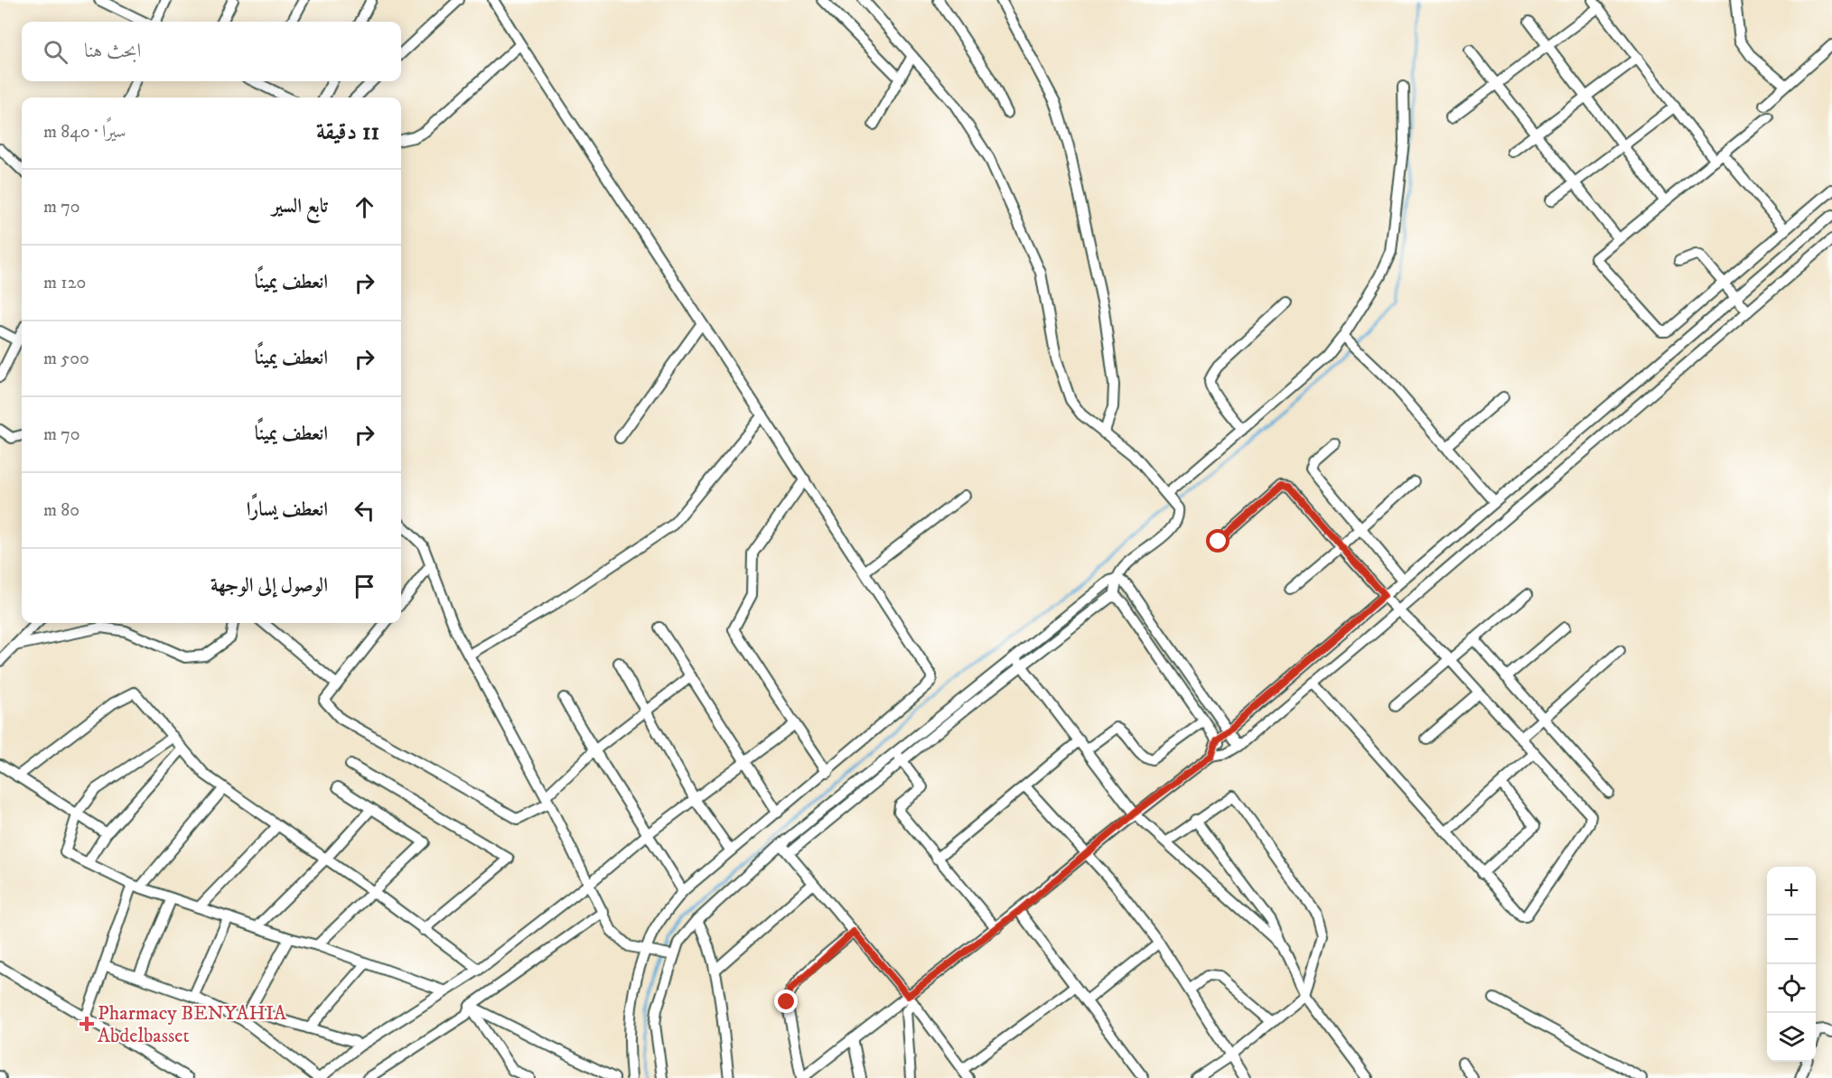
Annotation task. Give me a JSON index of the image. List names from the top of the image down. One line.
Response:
{"places":{"health":["Pharmacy BENYAHIA Abdelbasset"]},"page":{"search":"ابحث هنا","heading":["11 دقيقة","سيرًا · 840 m"],"list":[["تابع السير","70 m"],["انعطف يمينًا","120 m"],["انعطف يمينًا","500 m"],["انعطف يمينًا","70 m"],["انعطف يسارًا","80 m"],"الوصول إلى الوجهة"],"map_buttons":["+","−"]}}
